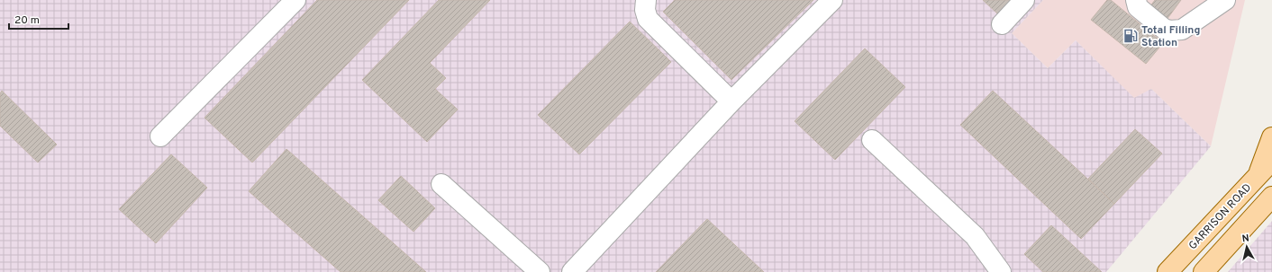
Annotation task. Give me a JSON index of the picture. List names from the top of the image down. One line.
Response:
{"streets":{"main road":["GARRISON ROAD"]},"places":{"fuel station":["Total Filling Station"]},"scale_bar":"20 m","north":"top"}
